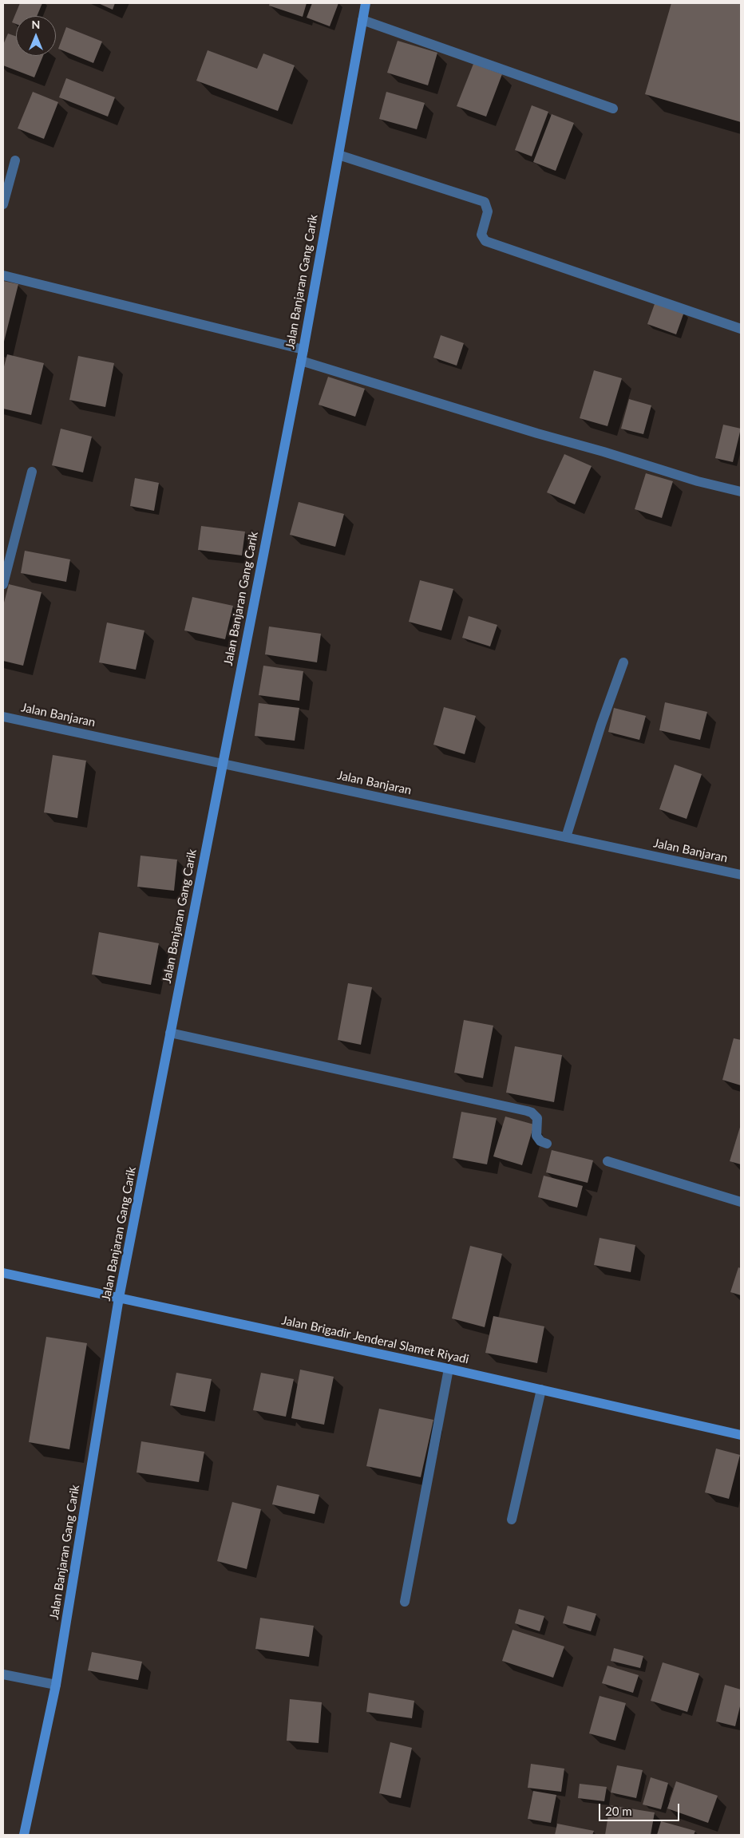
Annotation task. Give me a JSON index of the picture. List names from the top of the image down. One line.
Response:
{"streets":{"street":["Jalan Banjaran Gang Carik","Jalan Banjaran","Jalan Brigadir Jenderal Slamet Riyadi"]},"crossings":[["Jalan Banjaran Gang Carik","Jalan Banjaran"],["Jalan Banjaran Gang Carik","Jalan Brigadir Jenderal Slamet Riyadi"]],"scale_bar":"20 m","north":"top"}
